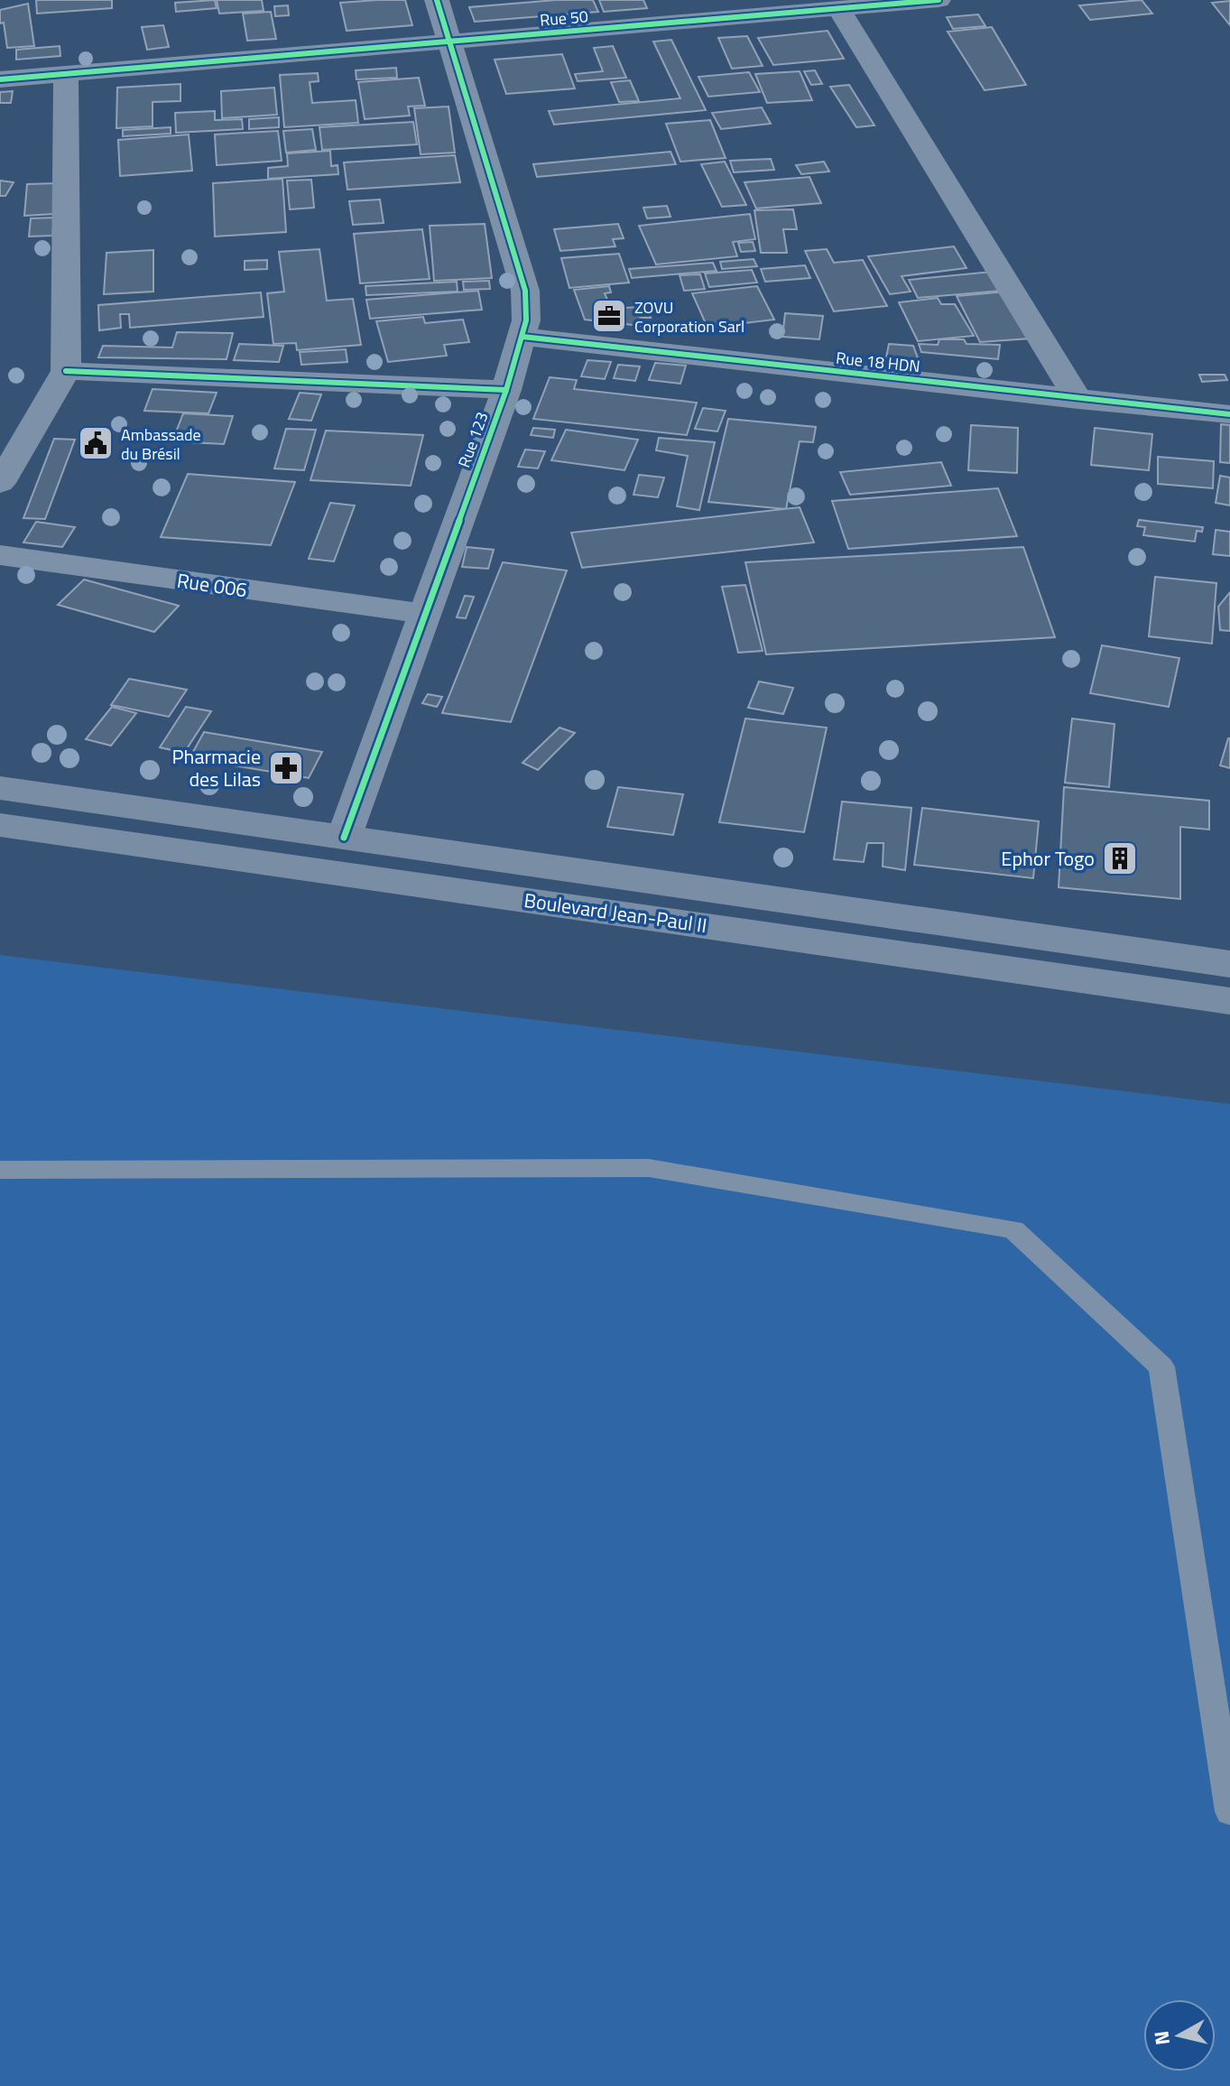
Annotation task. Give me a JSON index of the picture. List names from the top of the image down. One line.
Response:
{"streets":{"main road":["Boulevard Jean-Paul II"],"street":["Rue 50","Rue 18 HDN","Rue 123","Rue 006"]},"crossings":[["Rue 50","Rue 123"],["Rue 18 HDN","Rue 123"],["Rue 123","Rue 006"],["Rue 123","Boulevard Jean-Paul II"]],"places":{"office":["ZOVU Corporation Sarl"],"public building":["Ambassade du Brésil"],"pharmacy":["Pharmacie des Lilas"],"building":["Ephor Togo"]},"north":"left"}
